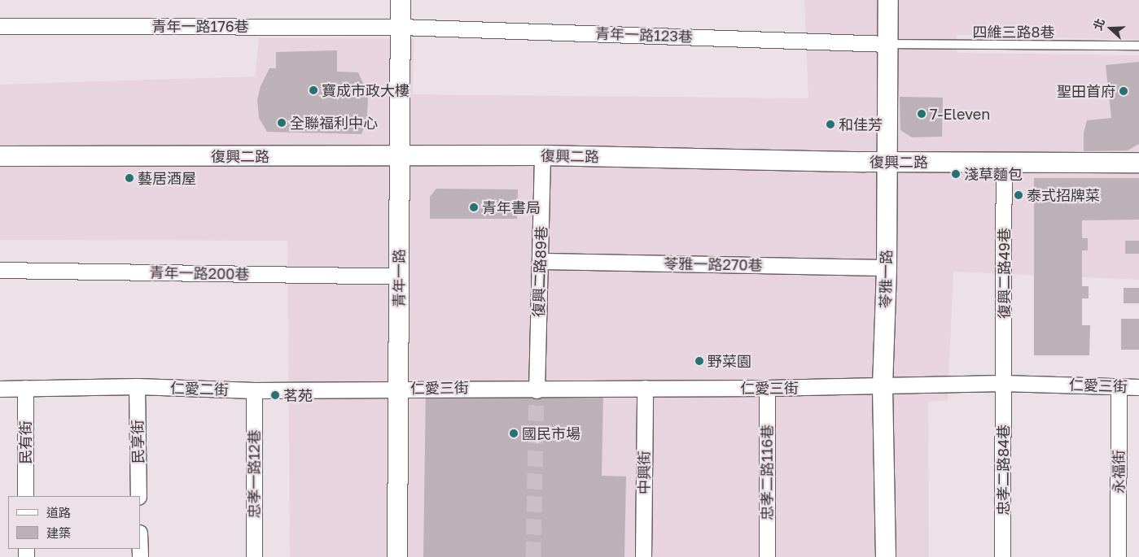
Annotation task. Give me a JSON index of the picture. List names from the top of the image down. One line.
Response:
{"streets":{"street":["青年一路176巷","青年一路123巷","復興二路","苓雅一路270巷","復興二路89巷","青年一路200巷","復興二路49巷","青年一路","苓雅一路","仁愛三街","仁愛二街","民享街","民有街","忠孝二路84巷","永福街","中興街","忠孝二路116巷","忠孝一路12巷"],"lane":["四維三路8巷"]},"crossings":[["青年一路176巷","青年一路123巷"],["青年一路176巷","青年一路"],["四維三路8巷","青年一路123巷"],["四維三路8巷","苓雅一路"],["青年一路123巷","青年一路"],["青年一路123巷","苓雅一路"],["復興二路","復興二路89巷"],["復興二路","復興二路49巷"],["復興二路","青年一路"],["復興二路","苓雅一路"],["苓雅一路270巷","復興二路89巷"],["苓雅一路270巷","苓雅一路"],["復興二路89巷","仁愛三街"],["青年一路200巷","青年一路"],["復興二路49巷","仁愛三街"],["復興二路49巷","忠孝二路84巷"],["青年一路","仁愛三街"],["青年一路","仁愛二街"],["苓雅一路","仁愛三街"],["仁愛三街","仁愛二街"],["仁愛三街","忠孝二路84巷"],["仁愛三街","永福街"],["仁愛三街","中興街"],["仁愛三街","忠孝二路116巷"],["仁愛二街","民享街"],["仁愛二街","民有街"],["仁愛二街","忠孝一路12巷"]],"places":["寶成市政大樓","聖田首府","7-Eleven","全聯福利中心","和佳芳","淺草麵包","藝居酒屋","泰式招牌菜","青年書局","野菜園","茗苑","國民市場"],"legend":["道路","建築"],"north":"left"}
